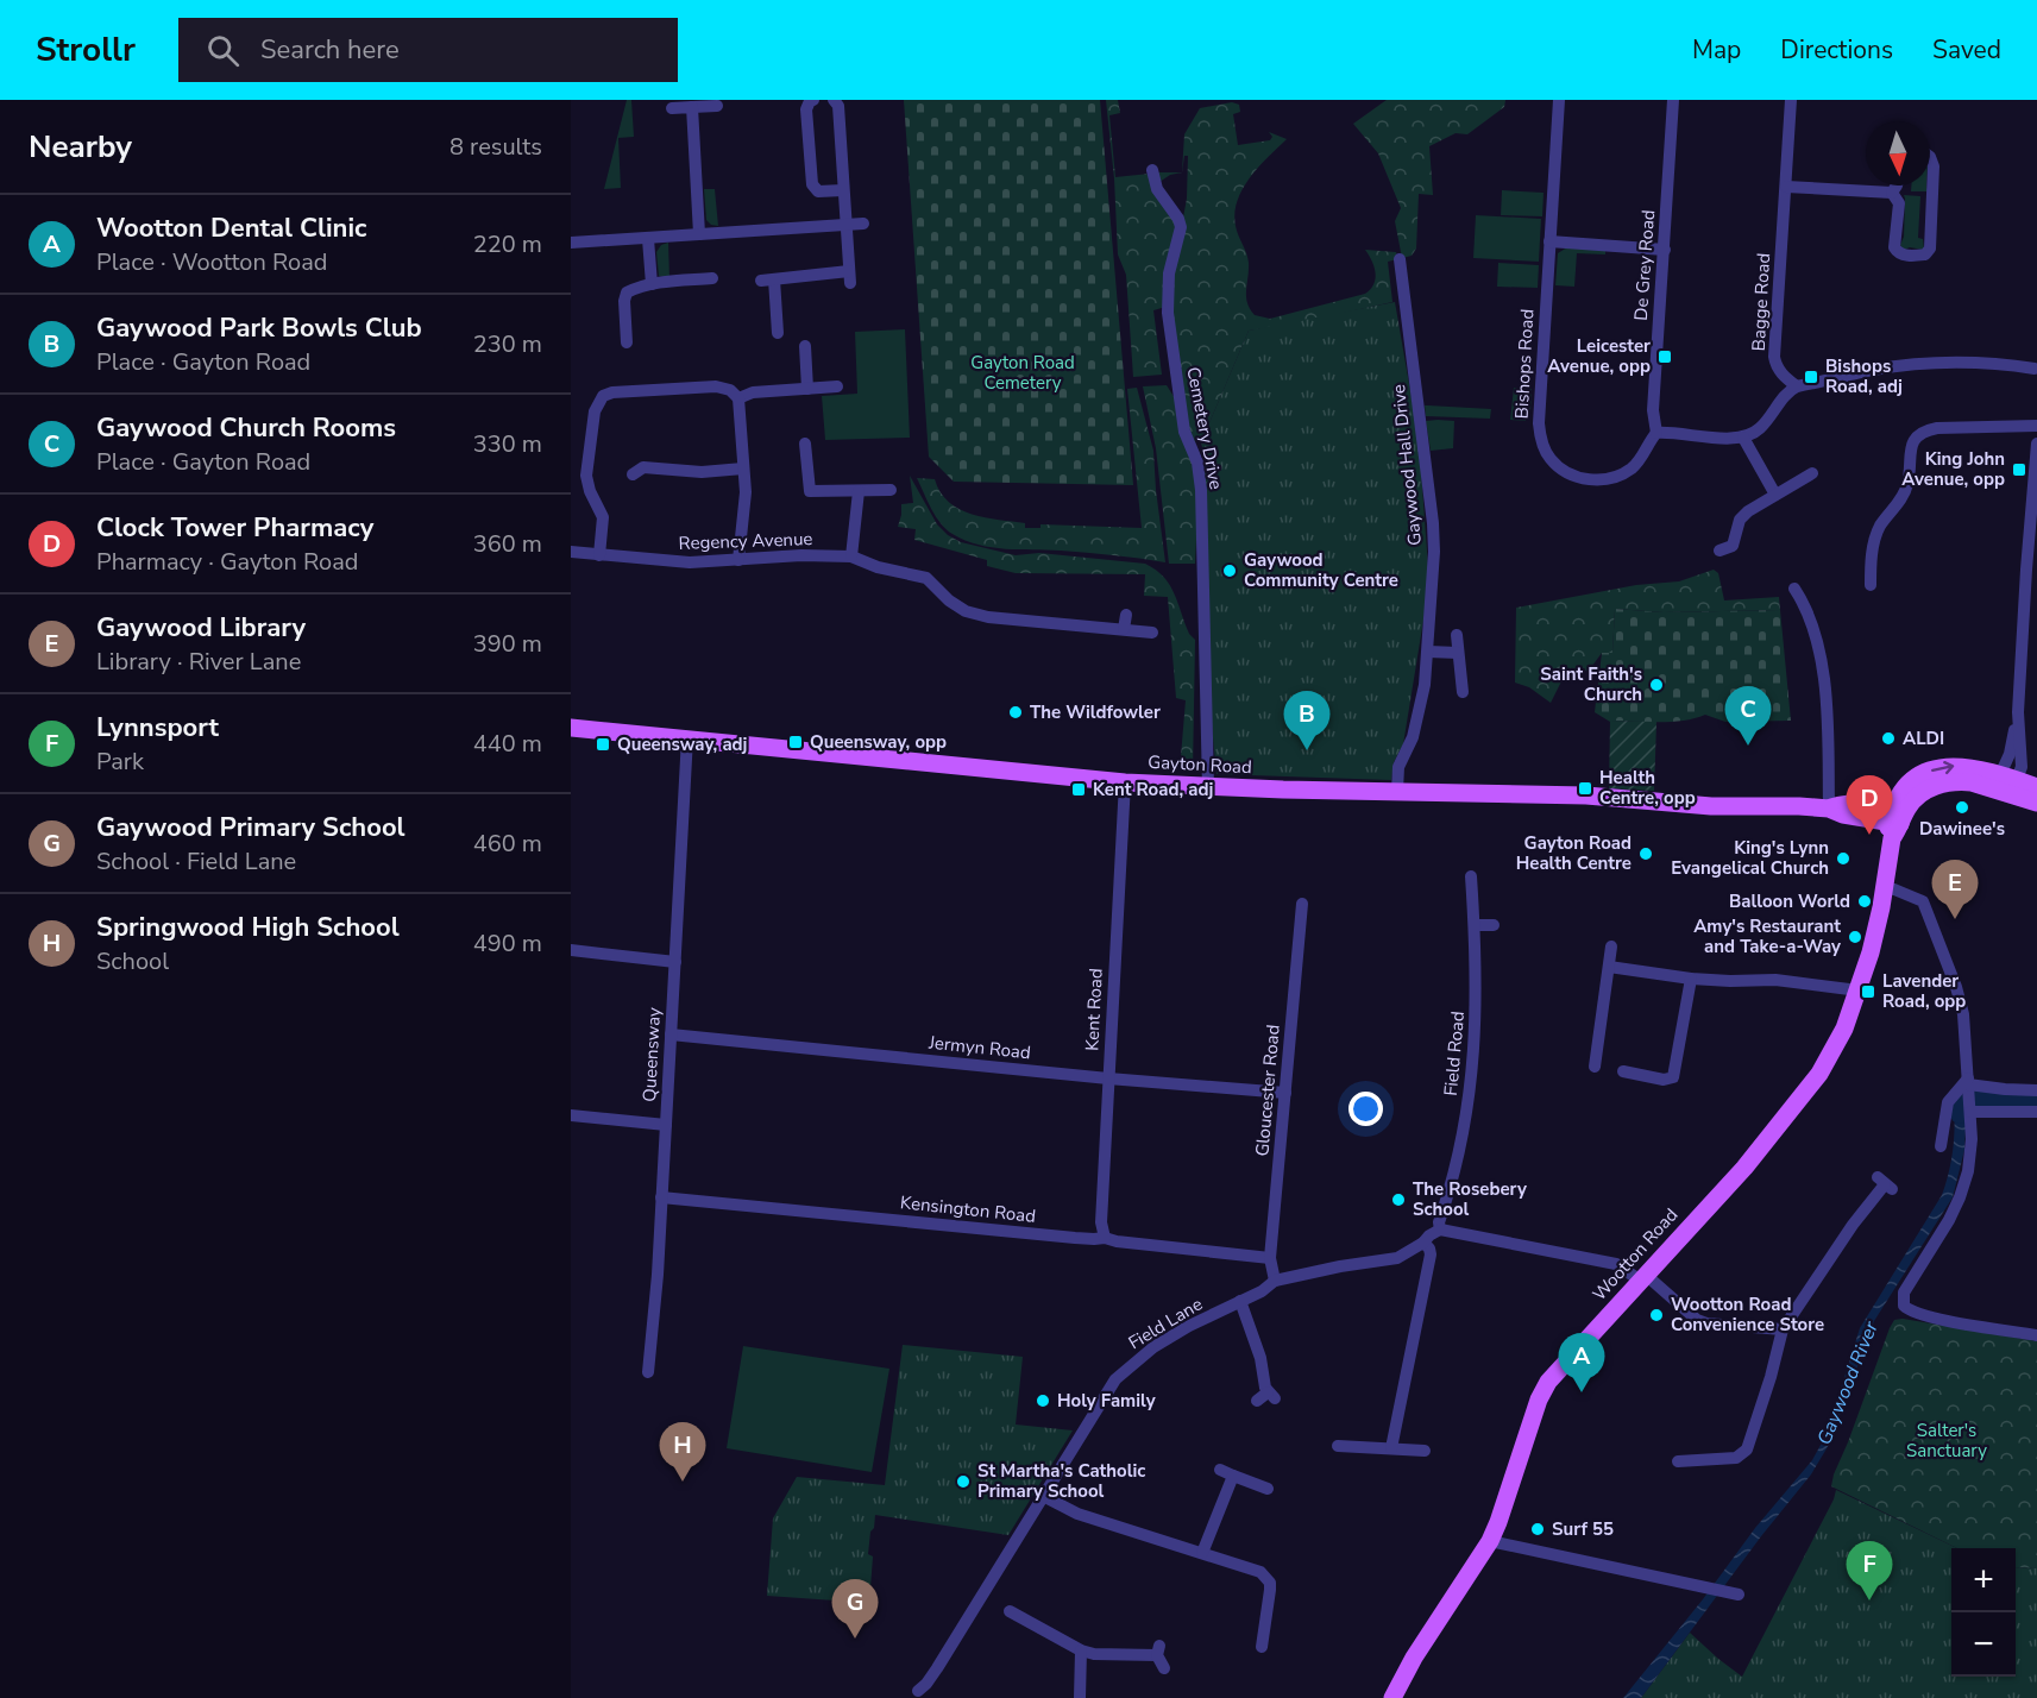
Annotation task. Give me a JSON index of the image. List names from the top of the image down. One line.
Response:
{"streets":{"main road":["Gayton Road","Wootton Road"],"street":["De Grey Road","Bagge Road","Bishops Road","Cemetery Drive","Gaywood Hall Drive","Regency Avenue","Kent Road","Jermyn Road","Field Road","Queensway","Gloucester Road","Kensington Road","Field Lane"]},"crossings":[["De Grey Road","Bishops Road"],["Cemetery Drive","Gayton Road"],["Gaywood Hall Drive","Gayton Road"],["Gayton Road","Kent Road"],["Gayton Road","Queensway"],["Gayton Road","Wootton Road"],["Kent Road","Jermyn Road"],["Kent Road","Kensington Road"],["Jermyn Road","Queensway"],["Jermyn Road","Gloucester Road"],["Field Road","Field Lane"],["Queensway","Kensington Road"],["Gloucester Road","Kensington Road"],["Gloucester Road","Field Lane"]],"water":["Gaywood River"],"parks":["Gayton Road Cemetery","Salter's Sanctuary"],"places":{"transit":["Leicester Avenue, opp","Bishops Road, adj","King John Avenue, opp","Queensway, opp","Queensway, adj","Health Centre, opp","Kent Road, adj","Lavender Road, opp"],"other":["Gaywood Community Centre","Saint Faith's Church","The Wildfowler","ALDI","Dawinee's","Gayton Road Health Centre","King's Lynn Evangelical Church","Balloon World","Amy's Restaurant and Take-a-Way","The Rosebery School","Wootton Road Convenience Store","Holy Family","St Martha's Catholic Primary School","Surf 55"]},"north":"bottom","page":{"header":"Strollr","search":"Search here","nav":["Map","Directions","Saved"],"heading":["Nearby","8 results"],"list":[{"mark":"A","name":"Wootton Dental Clinic","note":"Place · Wootton Road","value":"220 m"},{"mark":"B","name":"Gaywood Park Bowls Club","note":"Place · Gayton Road","value":"230 m"},{"mark":"C","name":"Gaywood Church Rooms","note":"Place · Gayton Road","value":"330 m"},{"mark":"D","name":"Clock Tower Pharmacy","note":"Pharmacy · Gayton Road","value":"360 m"},{"mark":"E","name":"Gaywood Library","note":"Library · River Lane","value":"390 m"},{"mark":"F","name":"Lynnsport","note":"Park","value":"440 m"},{"mark":"G","name":"Gaywood Primary School","note":"School · Field Lane","value":"460 m"},{"mark":"H","name":"Springwood High School","note":"School","value":"490 m"}],"pins":["C","B","D","E","A","H","F","G"],"map_buttons":["+","−"]}}
